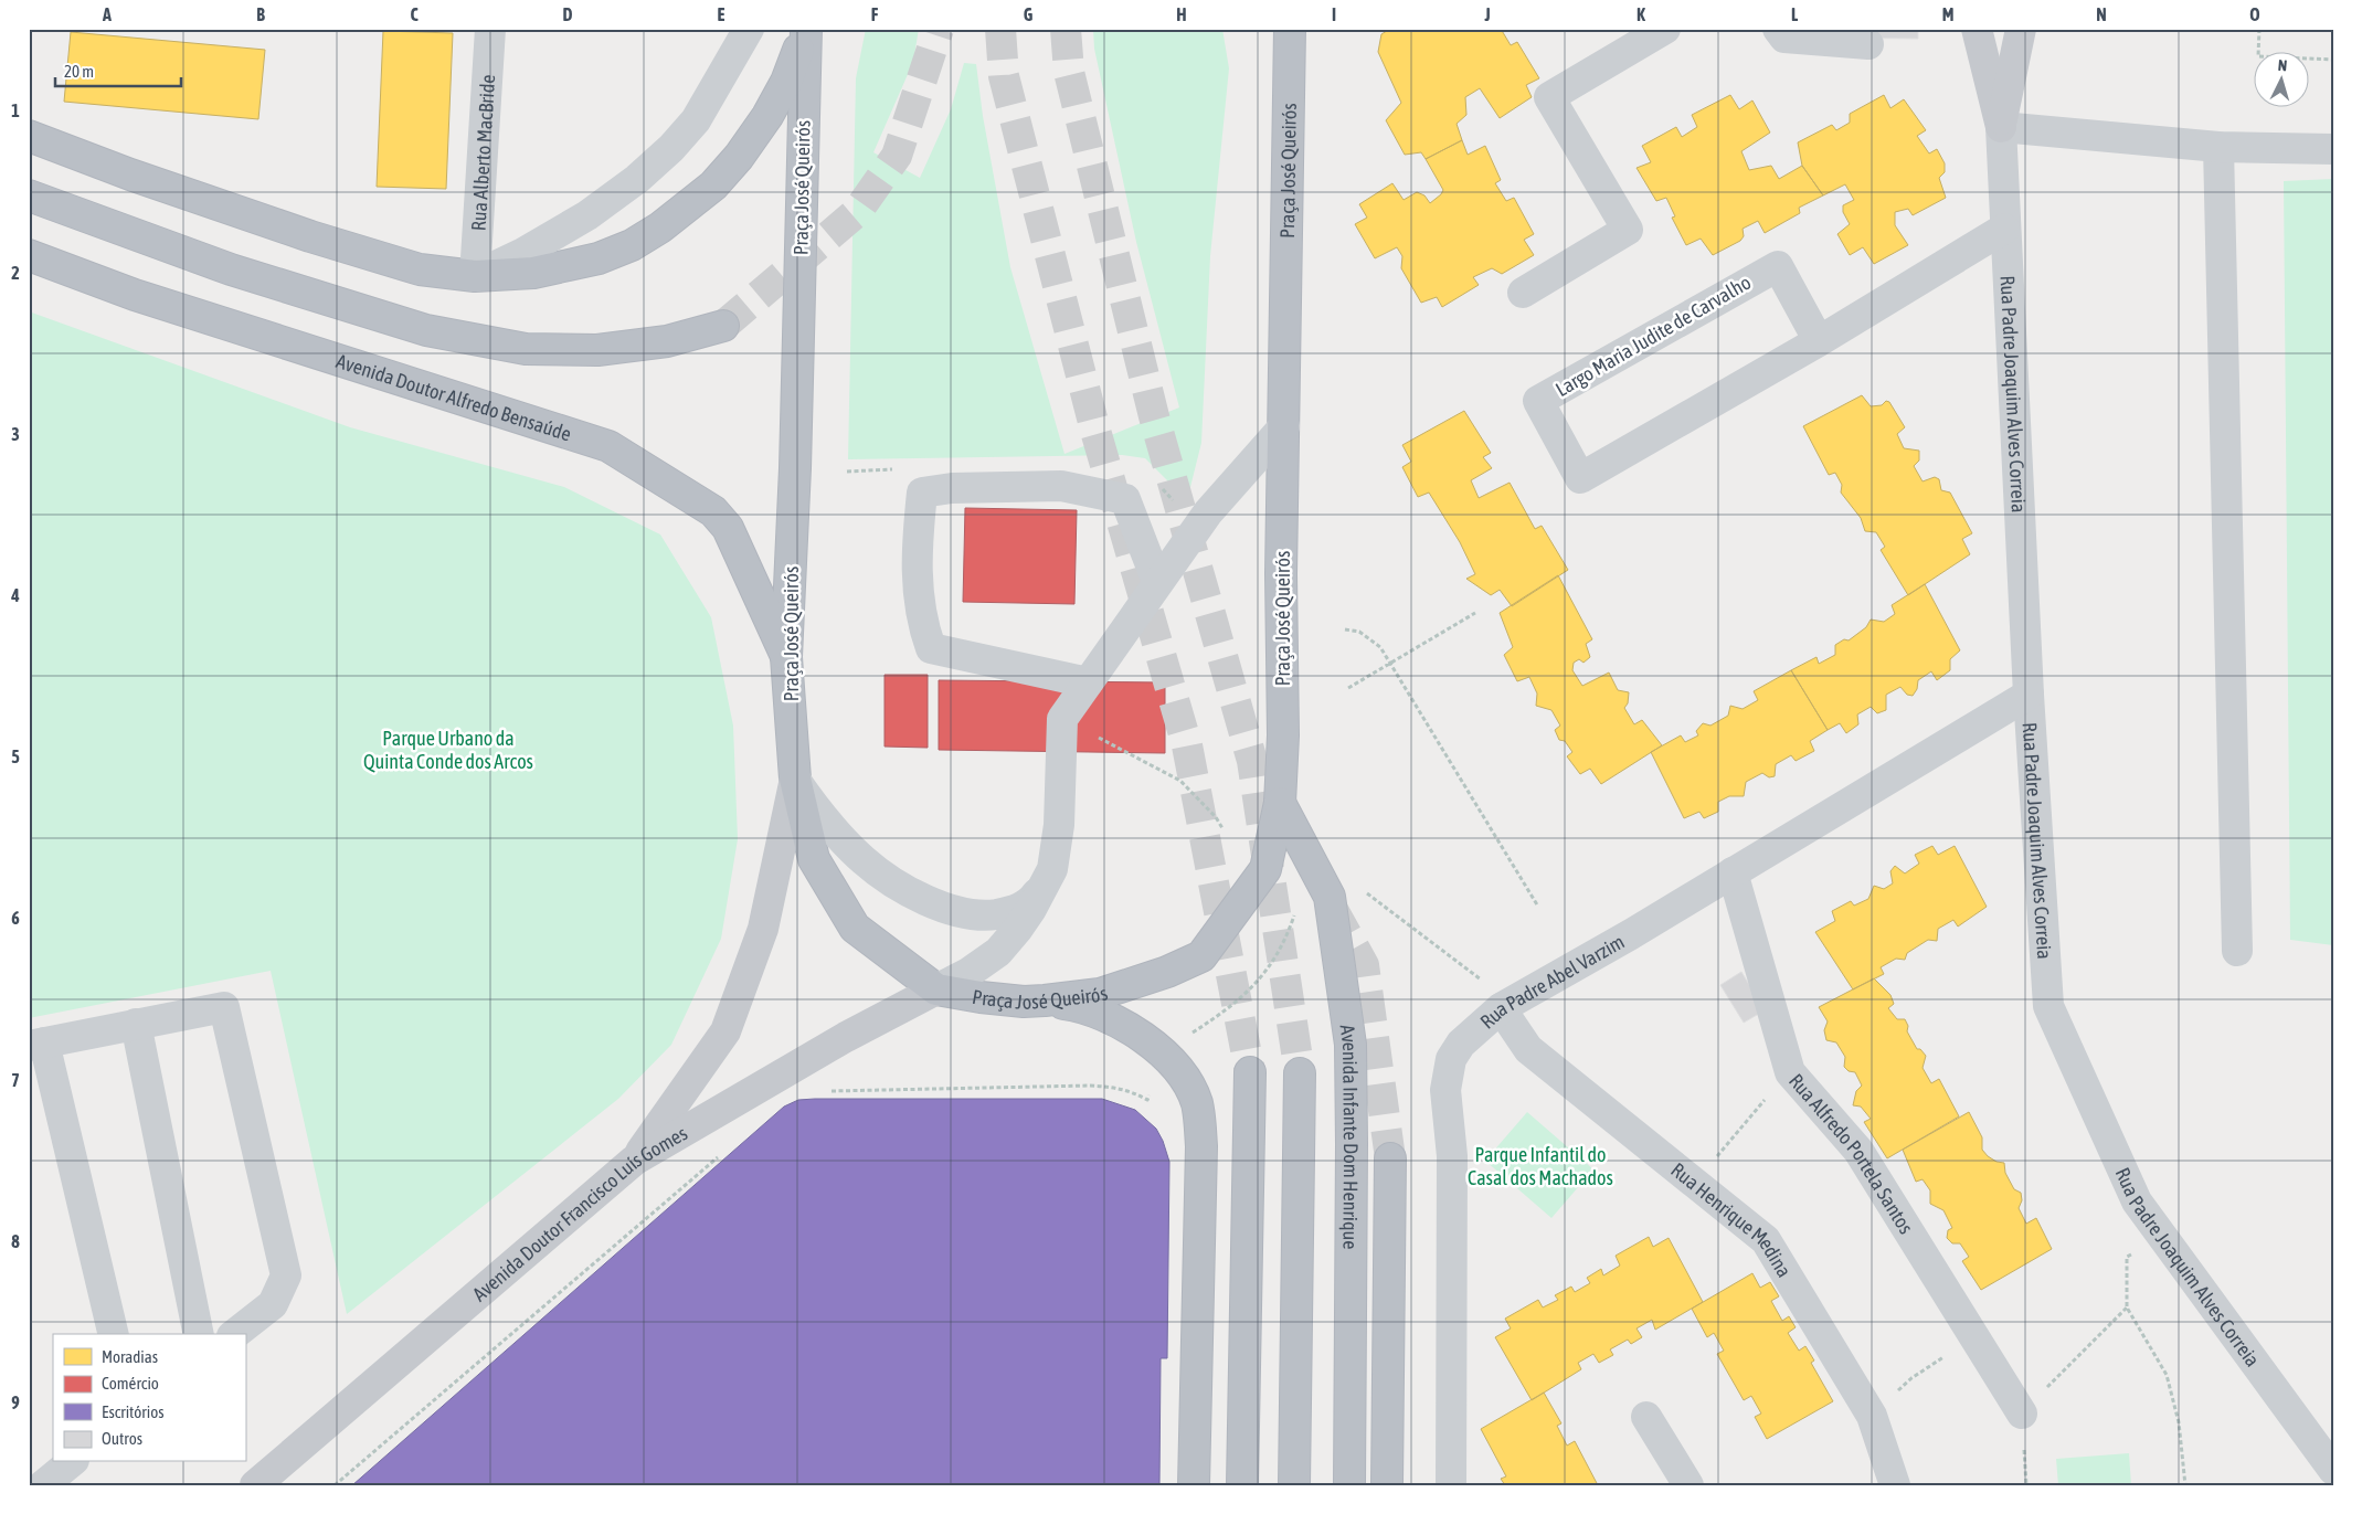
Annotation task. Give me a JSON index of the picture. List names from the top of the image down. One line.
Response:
{"streets":{"highway":["Praça José Queirós","Avenida Doutor Alfredo Bensaúde","Avenida Infante Dom Henrique"],"main road":["Avenida Doutor Francisco Luís Gomes"],"street":["Rua Alberto MacBride","Largo Maria Judite de Carvalho","Rua Padre Joaquim Alves Correia","Rua Padre Abel Varzim","Rua Alfredo Portela Santos","Rua Henrique Medina"]},"crossings":[["Praça José Queirós","Avenida Doutor Alfredo Bensaúde"],["Praça José Queirós","Avenida Infante Dom Henrique"],["Praça José Queirós","Avenida Doutor Francisco Luís Gomes"],["Largo Maria Judite de Carvalho","Rua Padre Joaquim Alves Correia"],["Rua Padre Joaquim Alves Correia","Rua Padre Abel Varzim"],["Rua Padre Abel Varzim","Rua Alfredo Portela Santos"],["Rua Padre Abel Varzim","Rua Henrique Medina"]],"parks":["Parque Urbano da Quinta Conde dos Arcos","Parque Infantil do Casal dos Machados"],"legend":["Moradias","Comércio","Escritórios","Outros"],"scale_bar":"20 m","north":"top","grid":{"columns":["A","B","C","D","E","F","G","H","I","J","K","L","M","N","O"],"rows":["1","2","3","4","5","6","7","8","9"]}}
